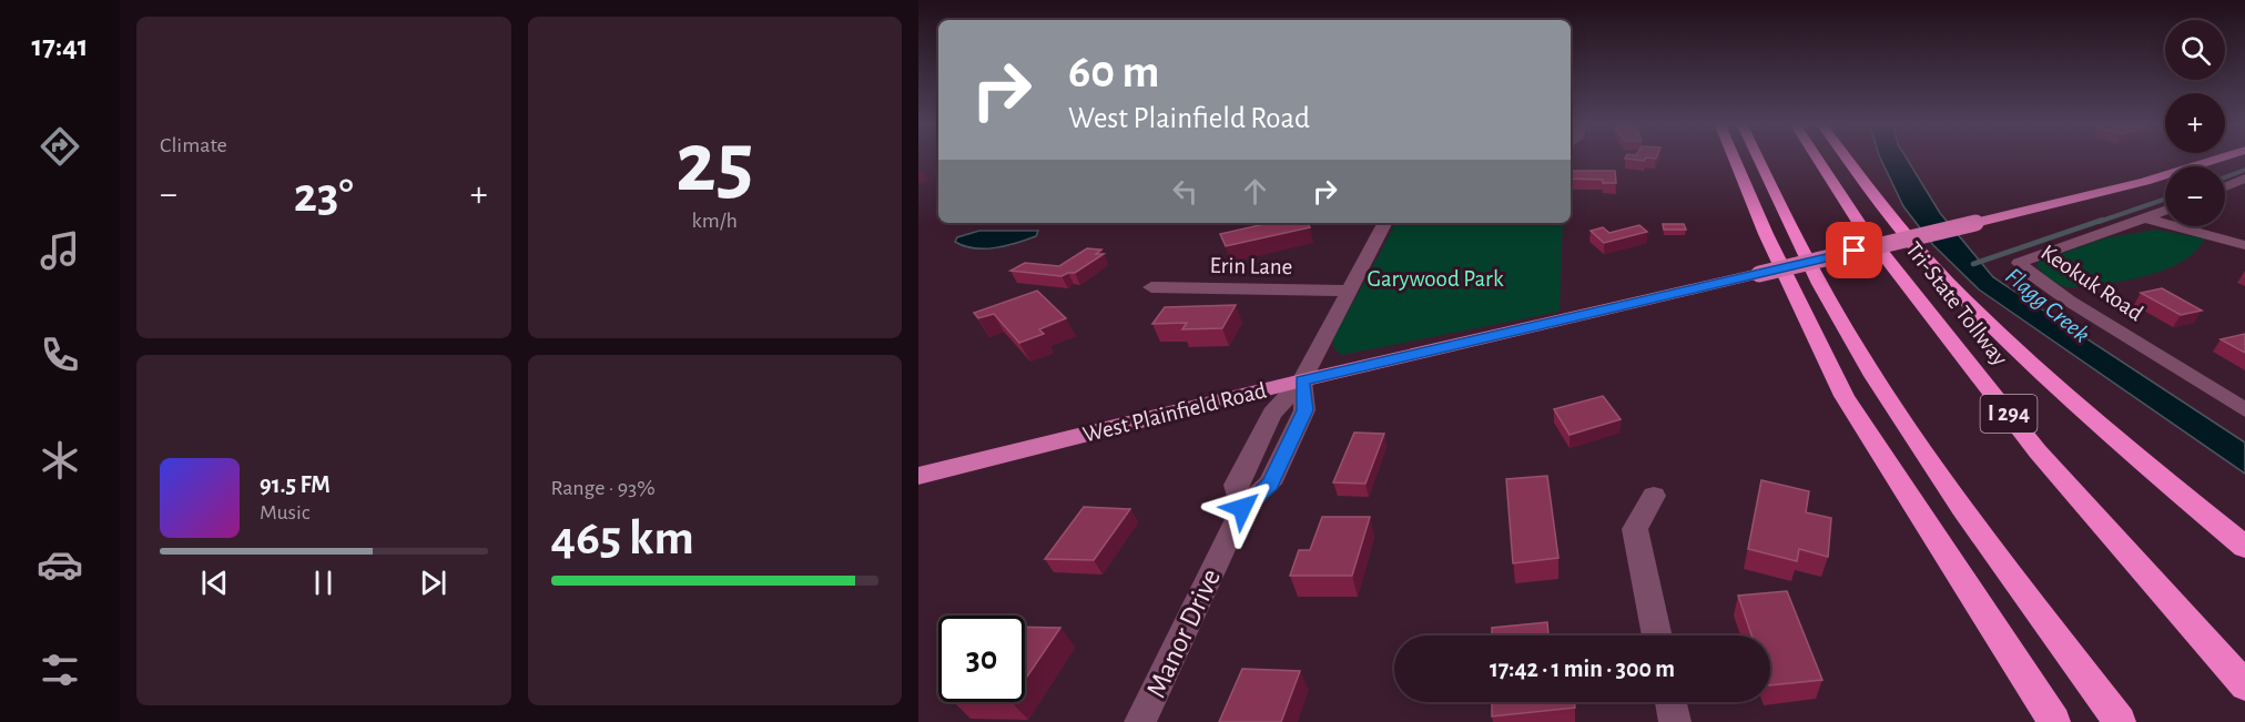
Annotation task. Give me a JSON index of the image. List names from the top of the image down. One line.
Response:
{"streets":{"highway":["Tri-State Tollway","I 294"],"main road":["West Plainfield Road"],"street":["Erin Lane","Keokuk Road","Manor Drive"]},"crossings":[["West Plainfield Road","Manor Drive"]],"water":["Flagg Creek"],"parks":["Garywood Park"],"page":{"tabs":"17:41","tile":["Climate",["25","km/h"],["Range · 93%","465 km"]],"map_buttons":["+","−"],"turn":["60 m","West Plainfield Road"],"heat":["−","23°","+"],"song":["91.5 FM","Music"],"limit":"30","trip":"17:42 · 1 min · 300 m"}}
